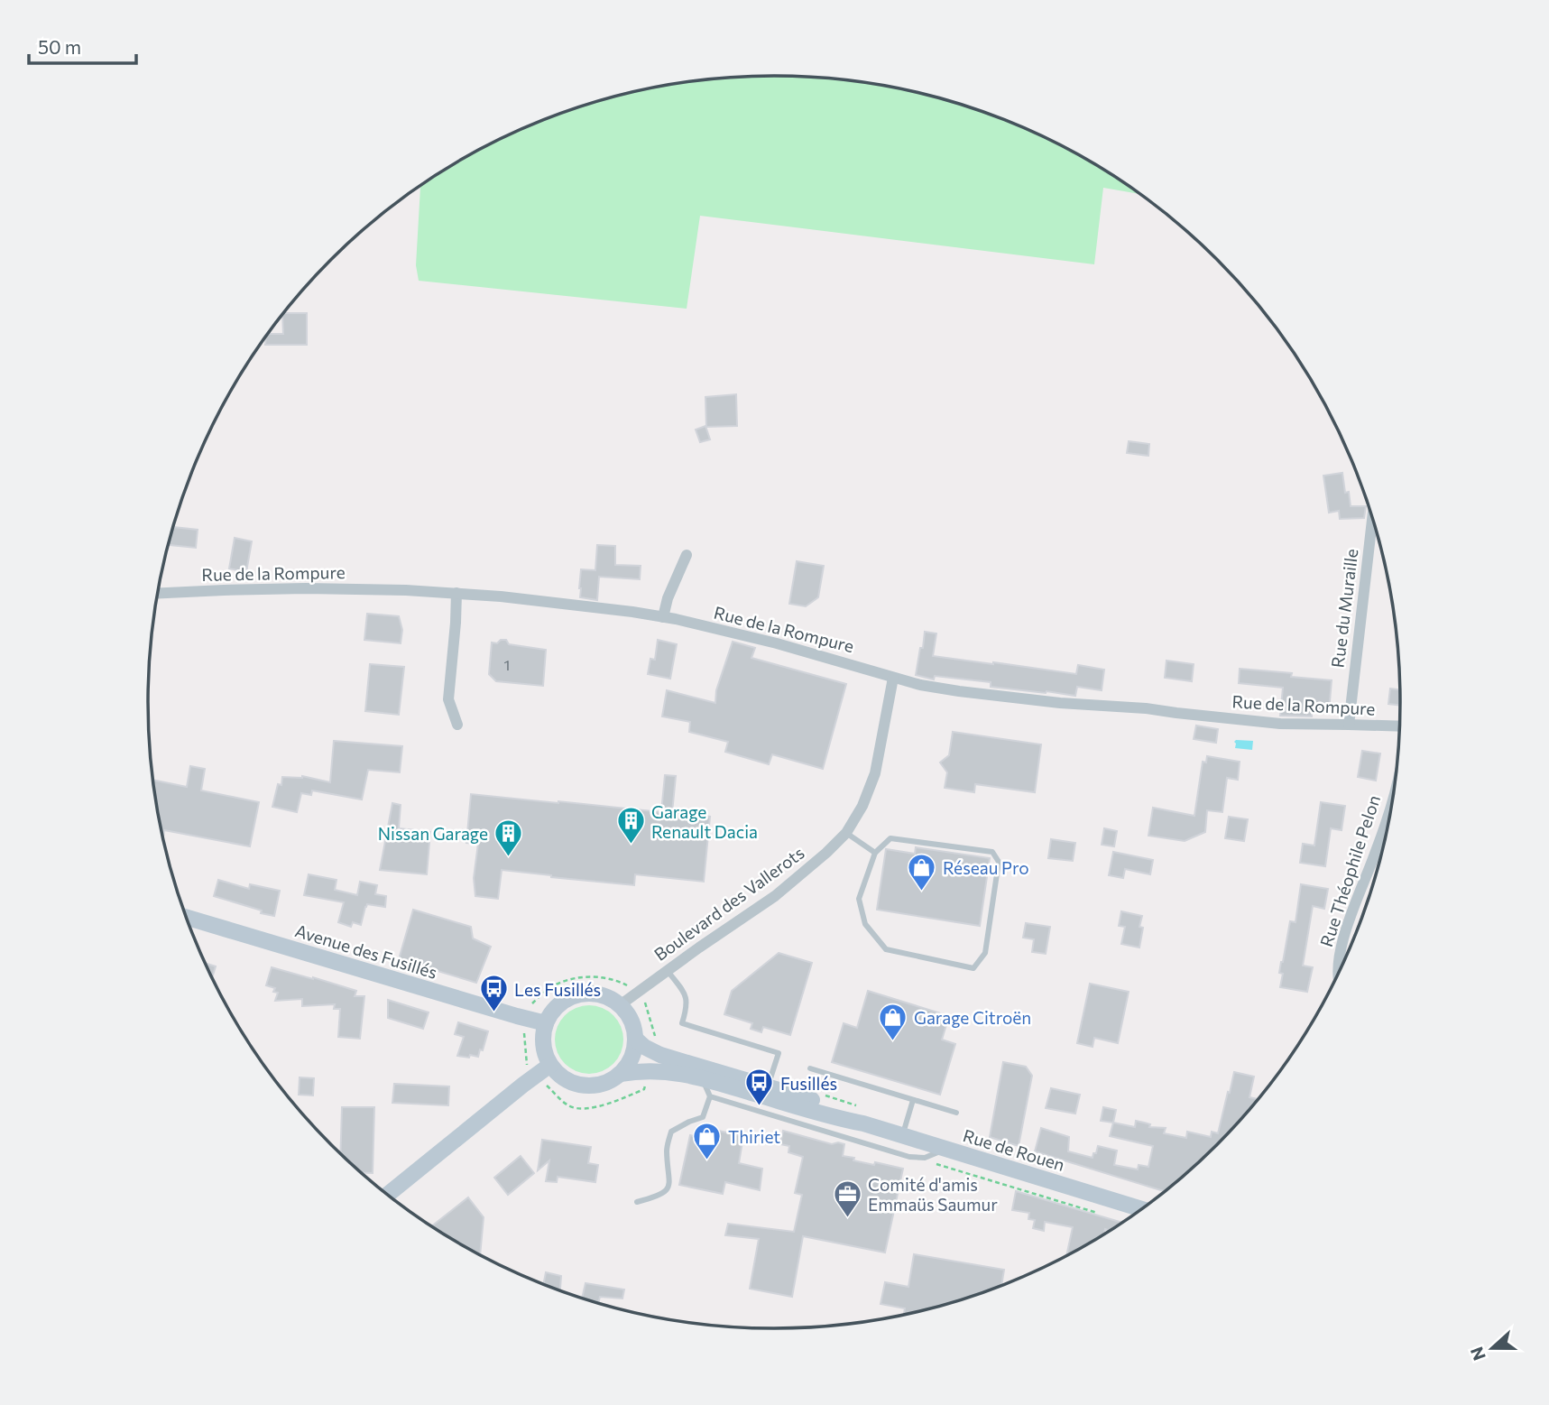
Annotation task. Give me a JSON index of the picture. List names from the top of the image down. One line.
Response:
{"streets":{"main road":["Avenue des Fusillés","Rue de Rouen"],"street":["Rue de la Rompure","Rue du Muraille","Rue Théophile Pelon","Boulevard des Vallerots"]},"crossings":[["Rue de la Rompure","Rue du Muraille"],["Rue de la Rompure","Boulevard des Vallerots"],["Boulevard des Vallerots","Avenue des Fusillés"],["Boulevard des Vallerots","Rue de Rouen"],["Avenue des Fusillés","Rue de Rouen"]],"places":{"building":["Garage Renault Dacia","Nissan Garage"],"shop":["Réseau Pro","Garage Citroën","Thiriet"],"bus stop":["Les Fusillés","Fusillés"],"office":["Comité d'amis Emmaüs Saumur"]},"house_numbers":["1"],"scale_bar":"50 m","north":"left"}
